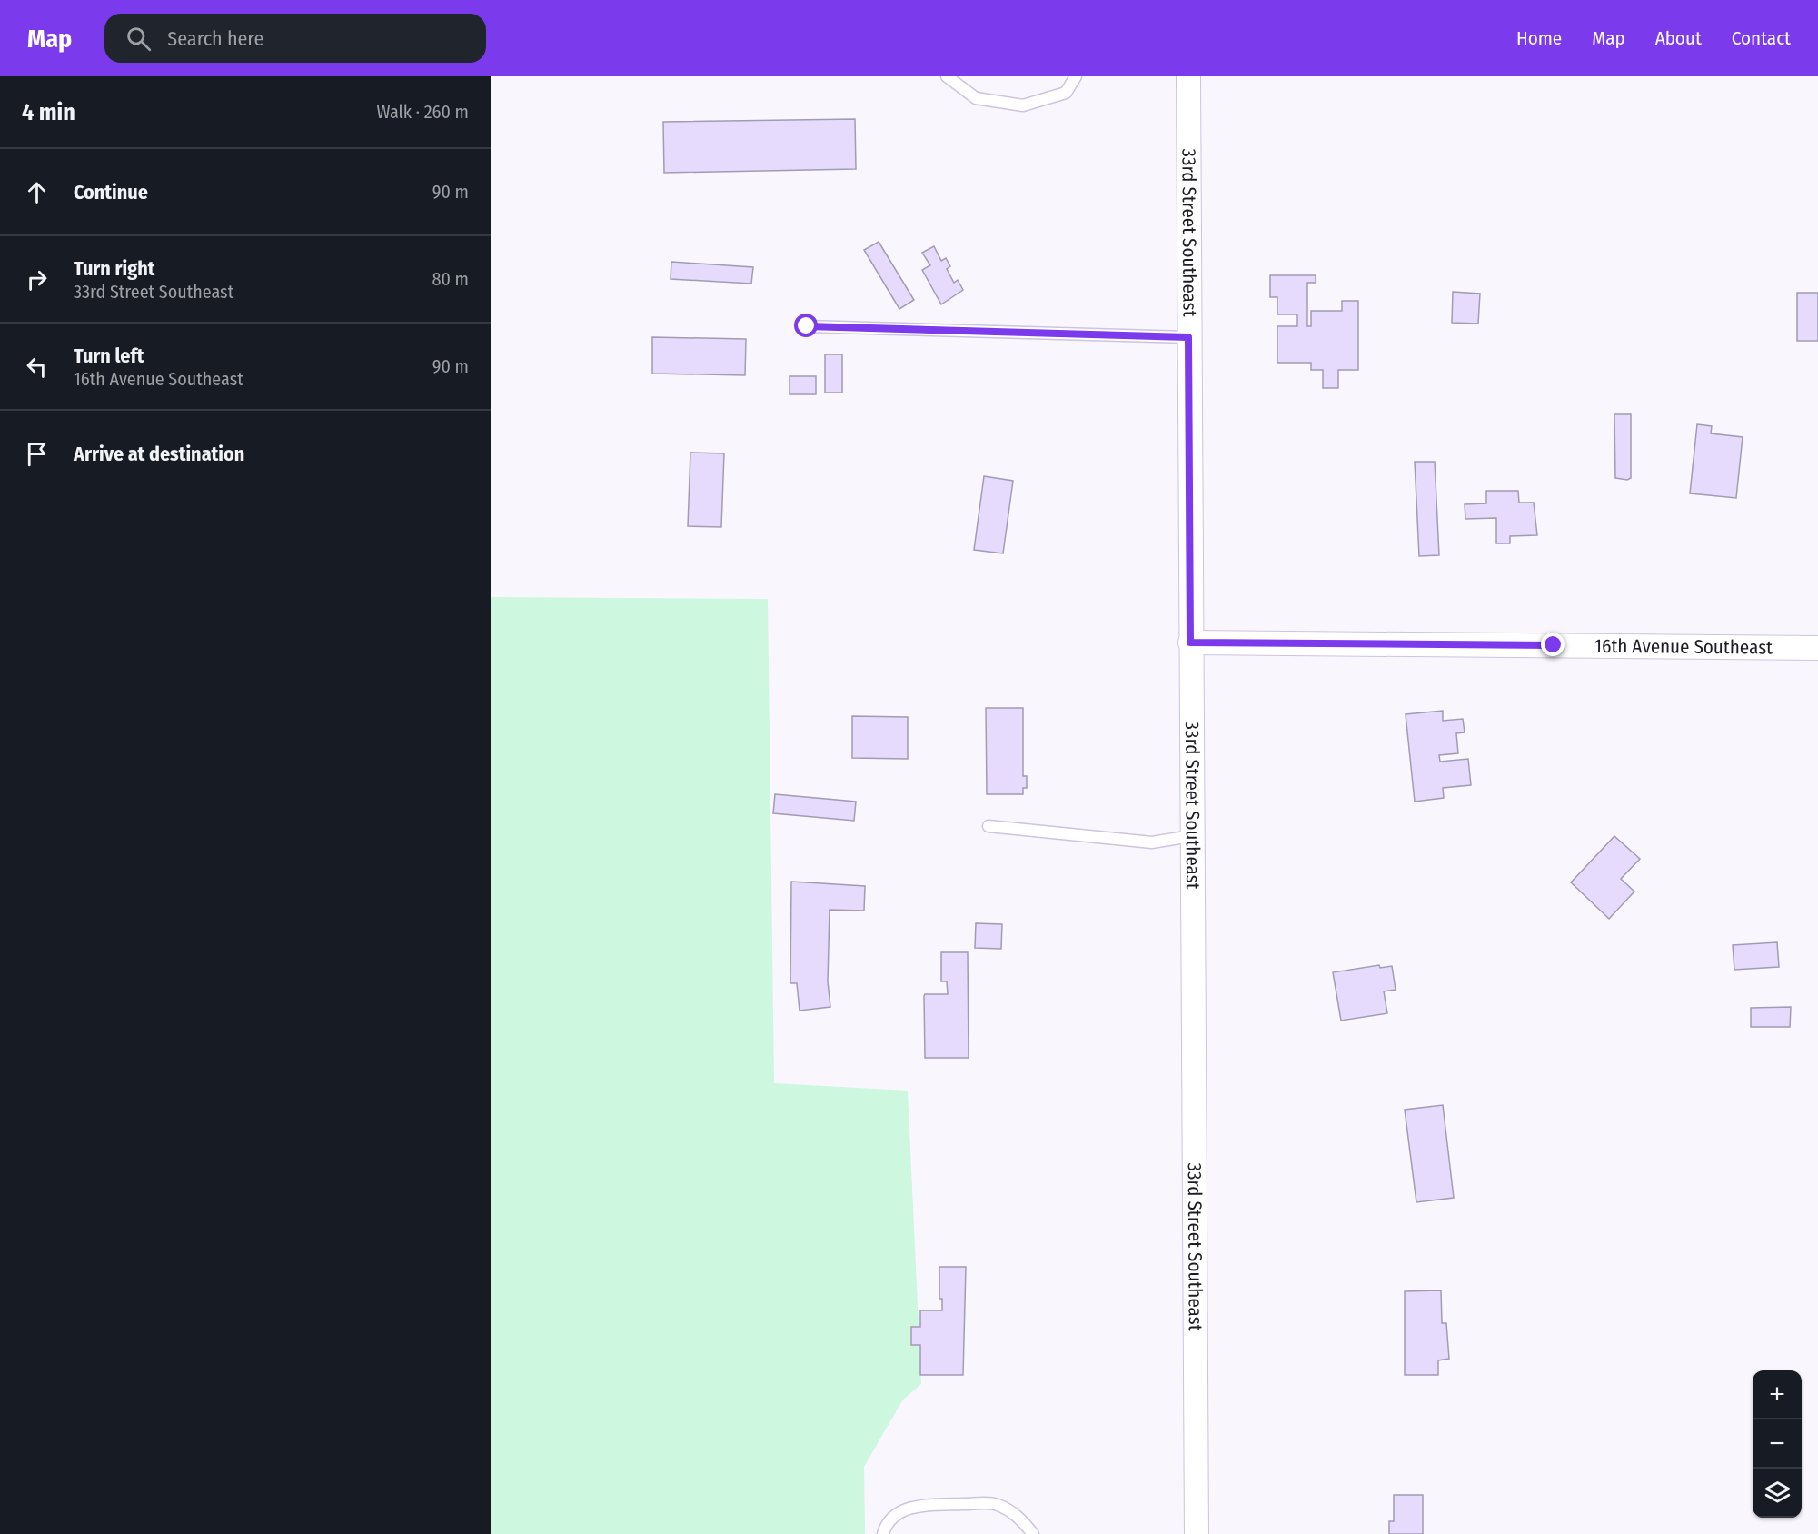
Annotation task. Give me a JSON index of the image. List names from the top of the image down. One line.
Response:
{"streets":{"street":["33rd Street Southeast","16th Avenue Southeast"]},"crossings":[["33rd Street Southeast","16th Avenue Southeast"]],"page":{"header":"Map","search":"Search here","nav":["Home","Map","About","Contact"],"heading":["4 min","Walk · 260 m"],"list":[["Continue","90 m"],["Turn right","33rd Street Southeast","80 m"],["Turn left","16th Avenue Southeast","90 m"],"Arrive at destination"],"map_buttons":["+","−"]}}
